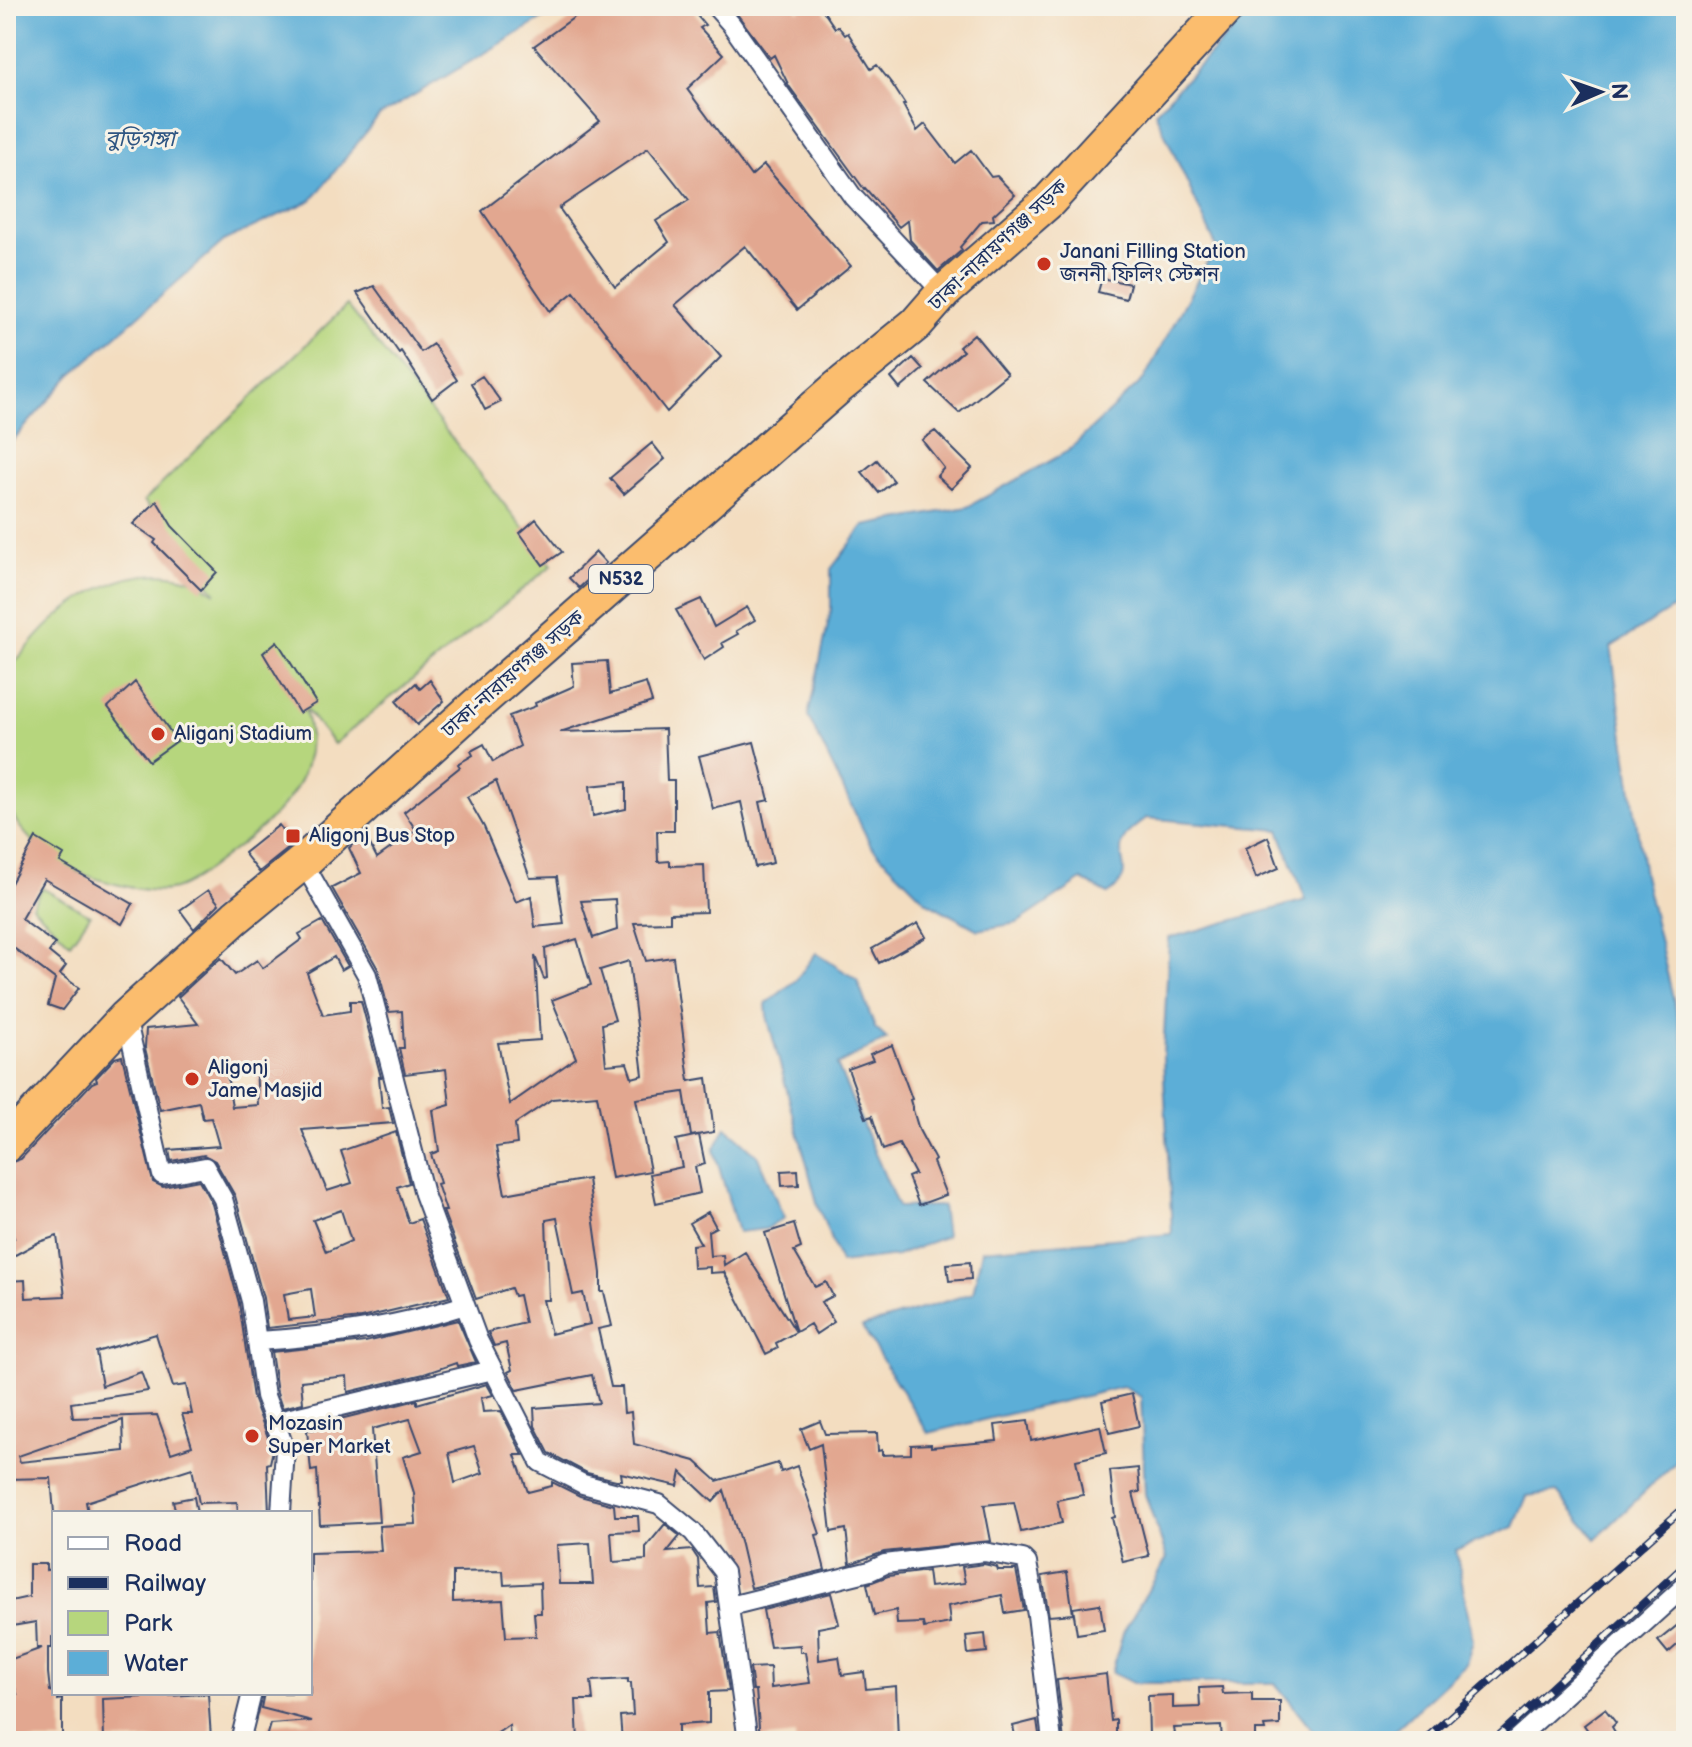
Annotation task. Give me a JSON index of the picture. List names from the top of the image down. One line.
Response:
{"streets":{"highway":["ঢাকা-নারায়ণগঞ্জ সড়ক","N532"]},"water":["বুড়িগঙ্গা"],"places":{"other":["Janani Filling Station জননী ফিলিং স্টেশন","Aliganj Stadium","Aligonj Jame Masjid","Mozasin Super Market"],"transit":["Aligonj Bus Stop"]},"legend":["Road","Railway","Park","Water"],"north":"right"}
